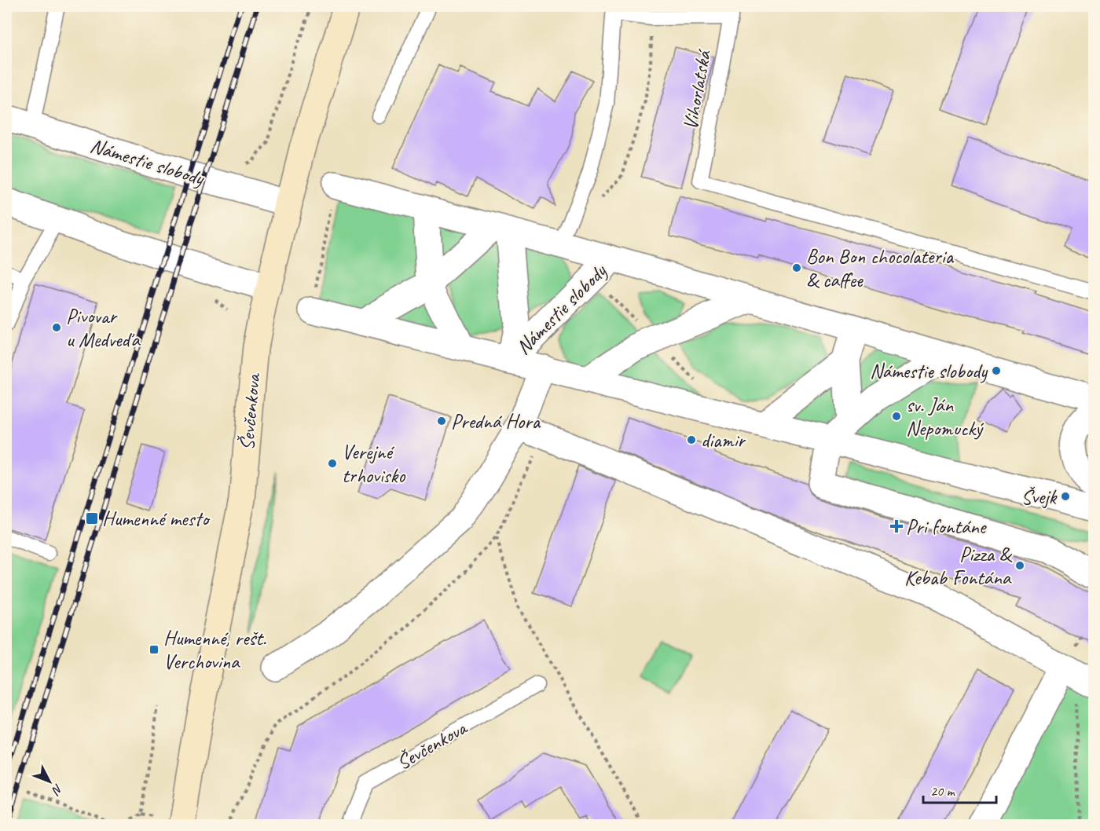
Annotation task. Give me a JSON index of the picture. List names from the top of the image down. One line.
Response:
{"streets":{"main road":["Ševčenkova"],"street":["Námestie slobody"],"lane":["Vihorlatská"]},"crossings":[["Námestie slobody","Ševčenkova"]],"places":{"other":["Bon Bon chocolateria & caffee","Pivovar u Medveďa","Námestie slobody","sv. Ján Nepomucký","Predná Hora","diamir","Verejné trhovisko","Švejk","Pizza & Kebab Fontána"],"transit":["Humenné mesto","Humenné, rešt. Verchovina"],"health":["Pri fontáne"]},"scale_bar":"20 m","north":"bottom right"}
